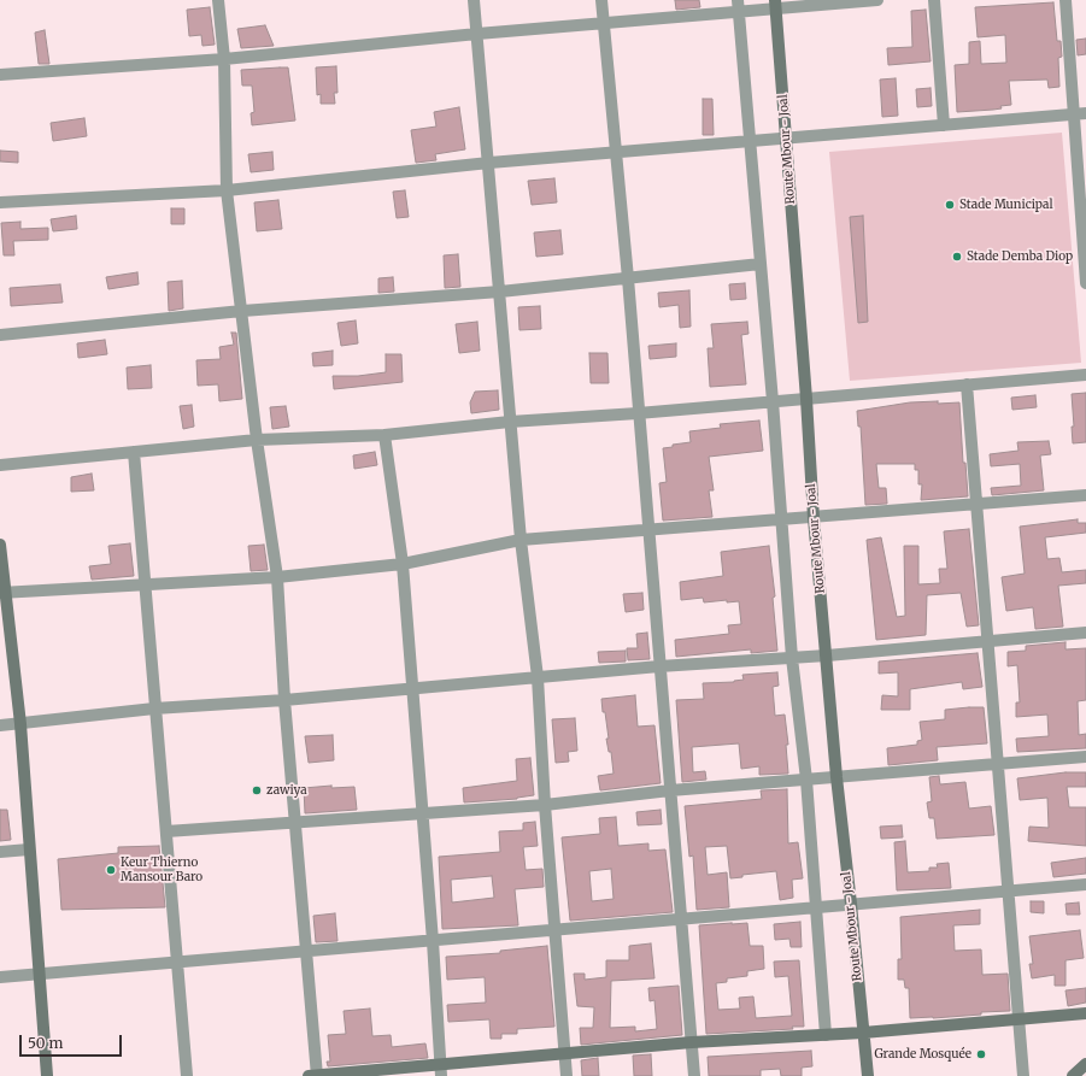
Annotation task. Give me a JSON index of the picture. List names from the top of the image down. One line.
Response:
{"streets":{"main road":["Route Mbour - Joal"]},"places":["Stade Municipal","Stade Demba Diop","zawiya","Keur Thierno Mansour Baro","Grande Mosquée"],"scale_bar":"50 m"}
